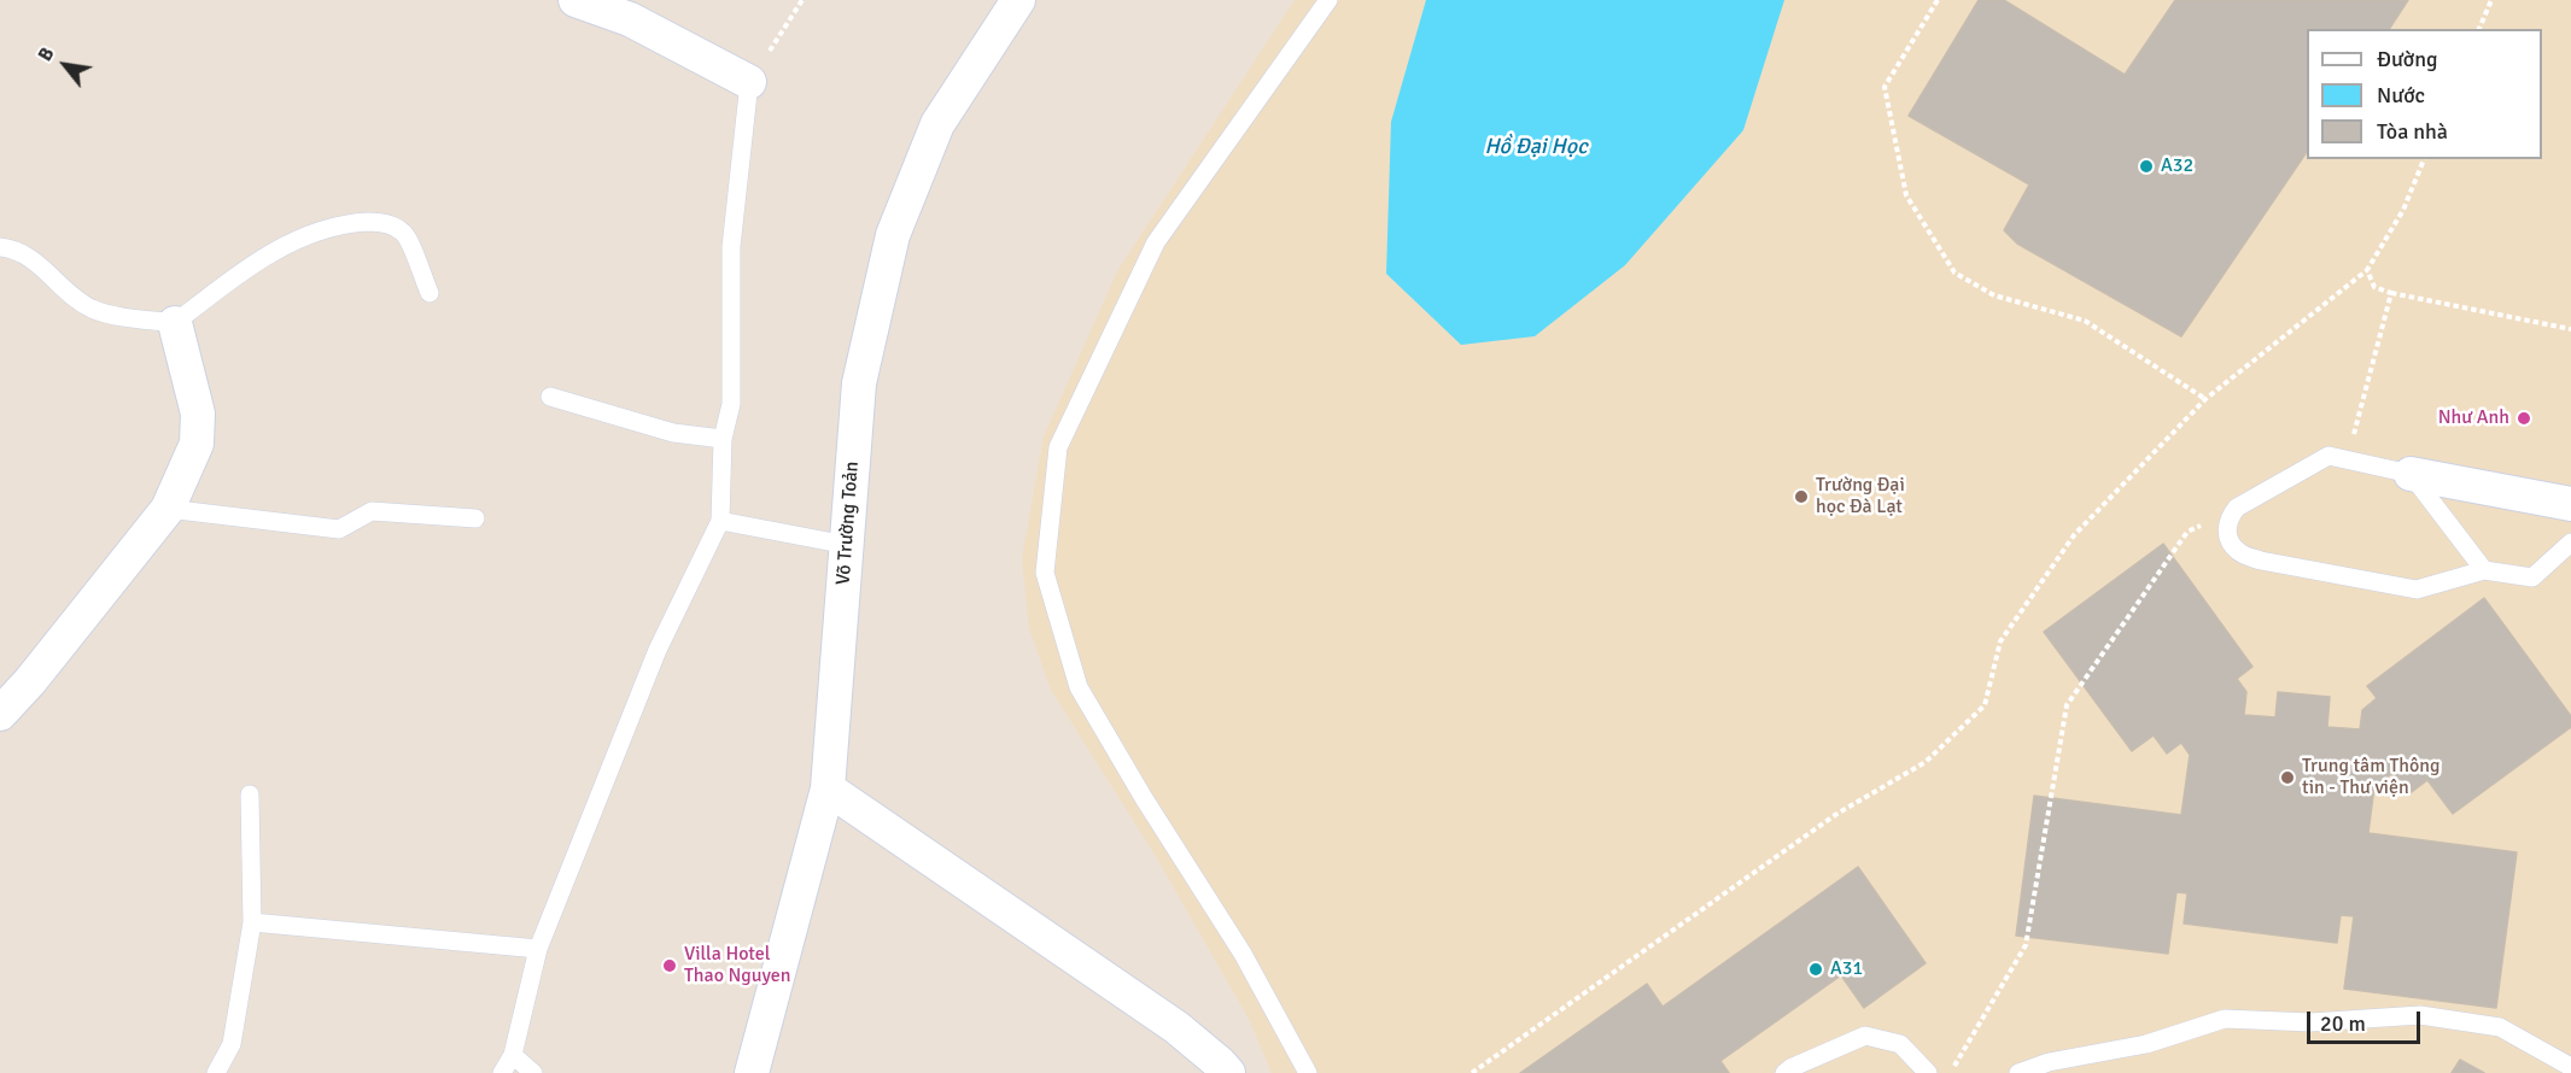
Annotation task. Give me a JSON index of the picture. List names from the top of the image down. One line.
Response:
{"streets":{"street":["Võ Trường Toản"]},"water":["Hồ Đại Học"],"places":["A32","Như Anh","Trường Đại học Đà Lạt","Trung tâm Thông tin - Thư viện","Villa Hotel Thao Nguyen","A31"],"legend":["Đường","Nước","Tòa nhà"],"scale_bar":"20 m","north":"top left"}
